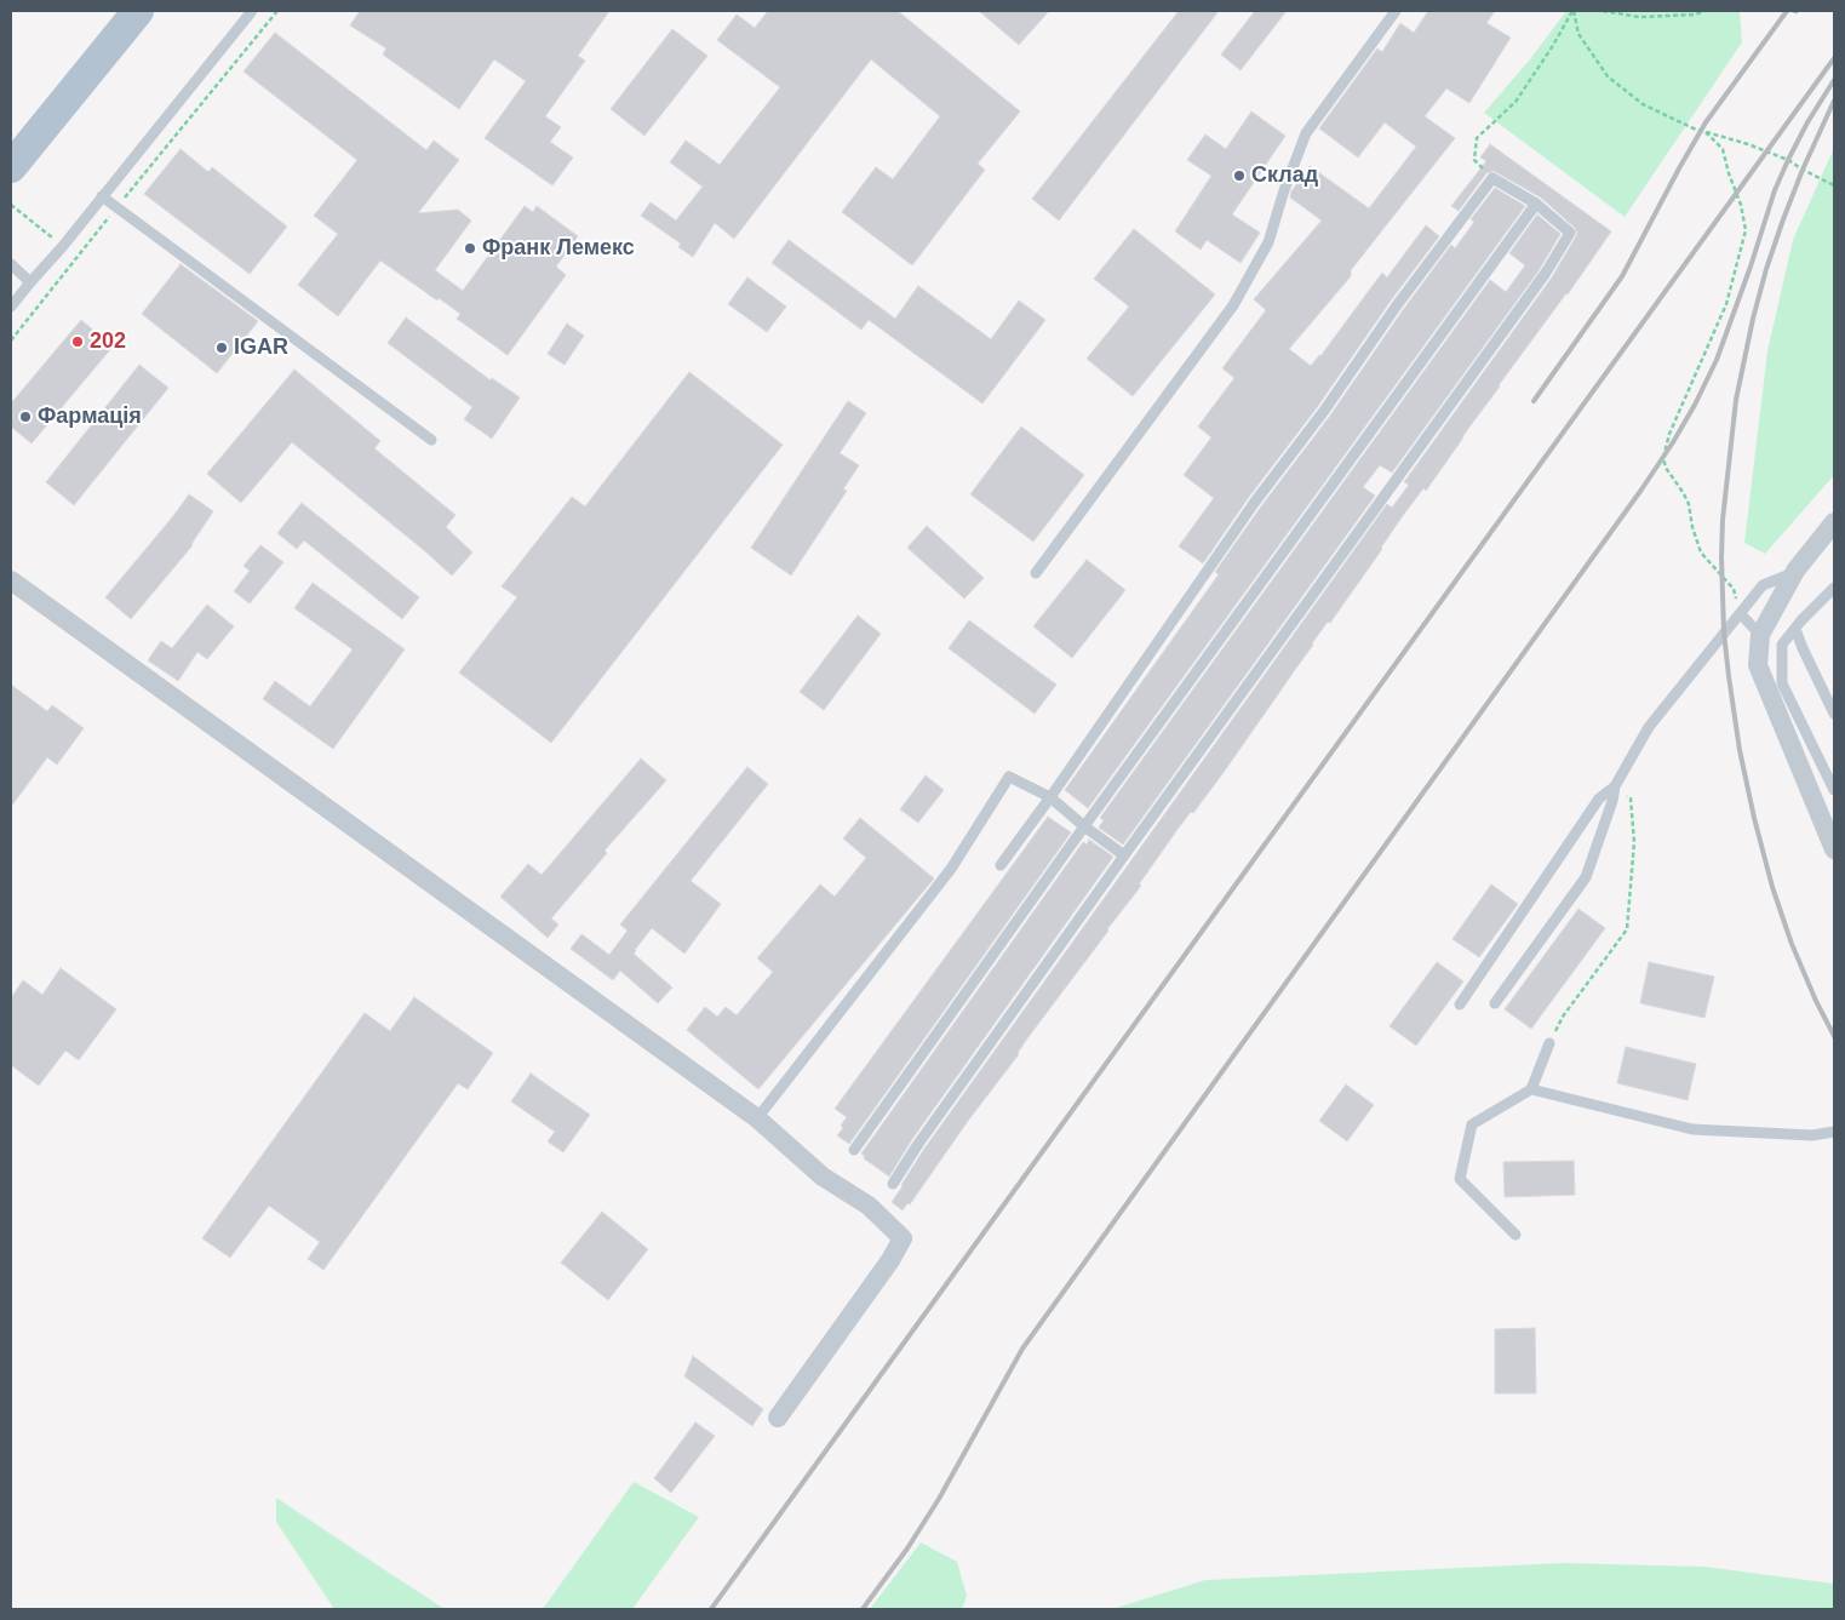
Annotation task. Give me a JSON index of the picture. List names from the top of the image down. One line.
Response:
{"places":["Склад","Франк Лемекс","202","IGAR","Фармація"]}
